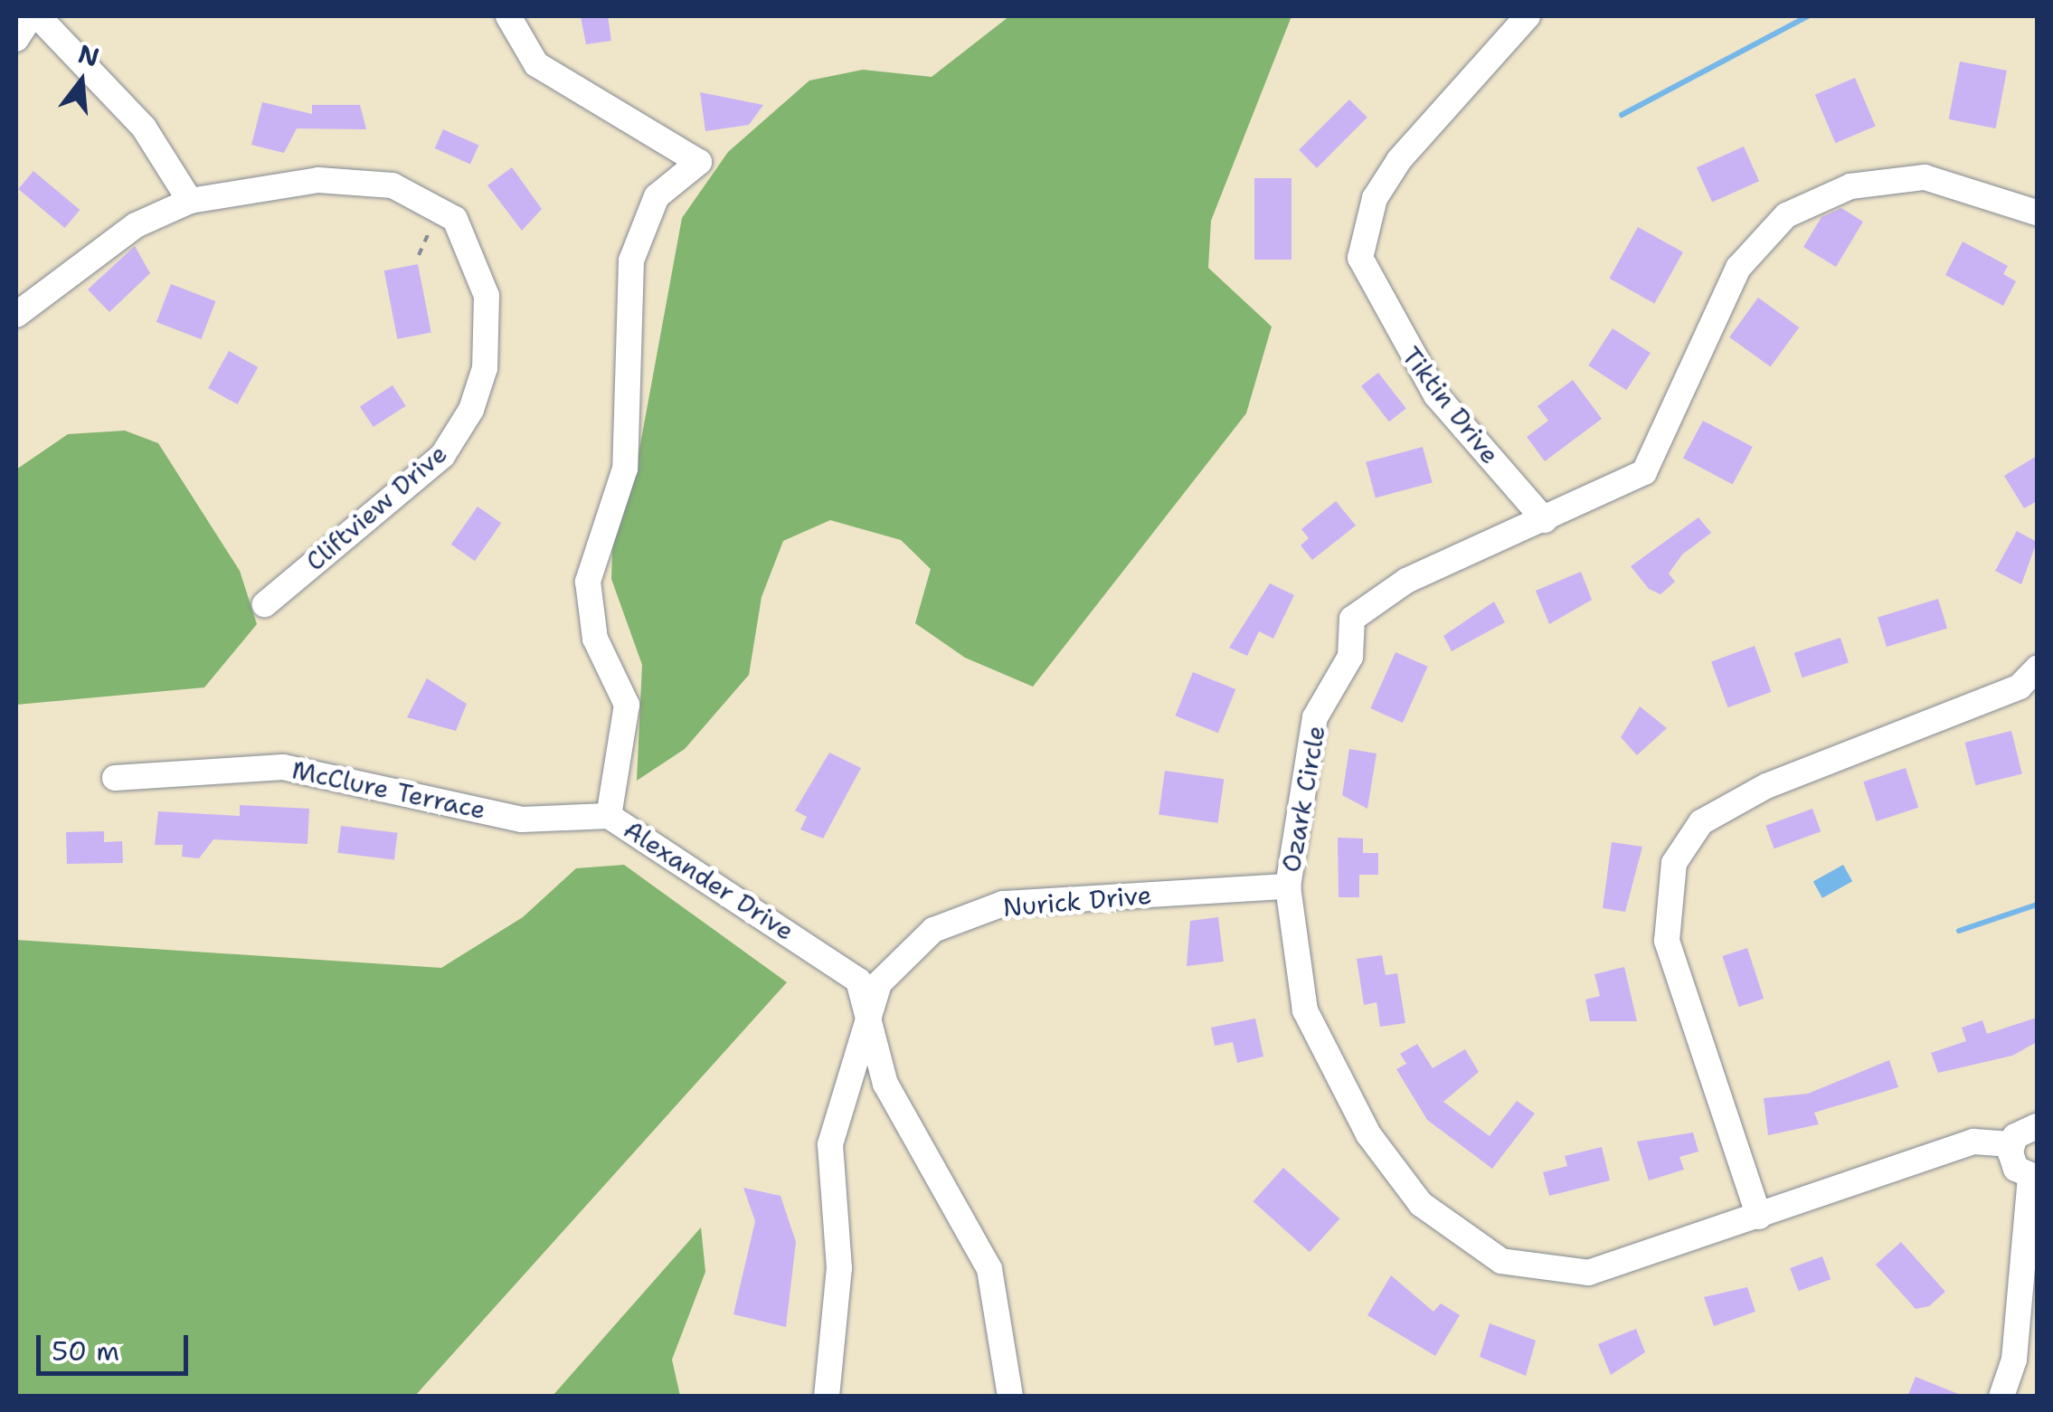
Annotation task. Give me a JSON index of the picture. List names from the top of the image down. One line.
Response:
{"streets":{"street":["Tiktin Drive","Cliftview Drive","McClure Terrace","Ozark Circle","Alexander Drive","Nurick Drive"]},"crossings":[["Tiktin Drive","Ozark Circle"],["McClure Terrace","Alexander Drive"],["Ozark Circle","Nurick Drive"],["Alexander Drive","Nurick Drive"]],"scale_bar":"50 m","north":"top"}
